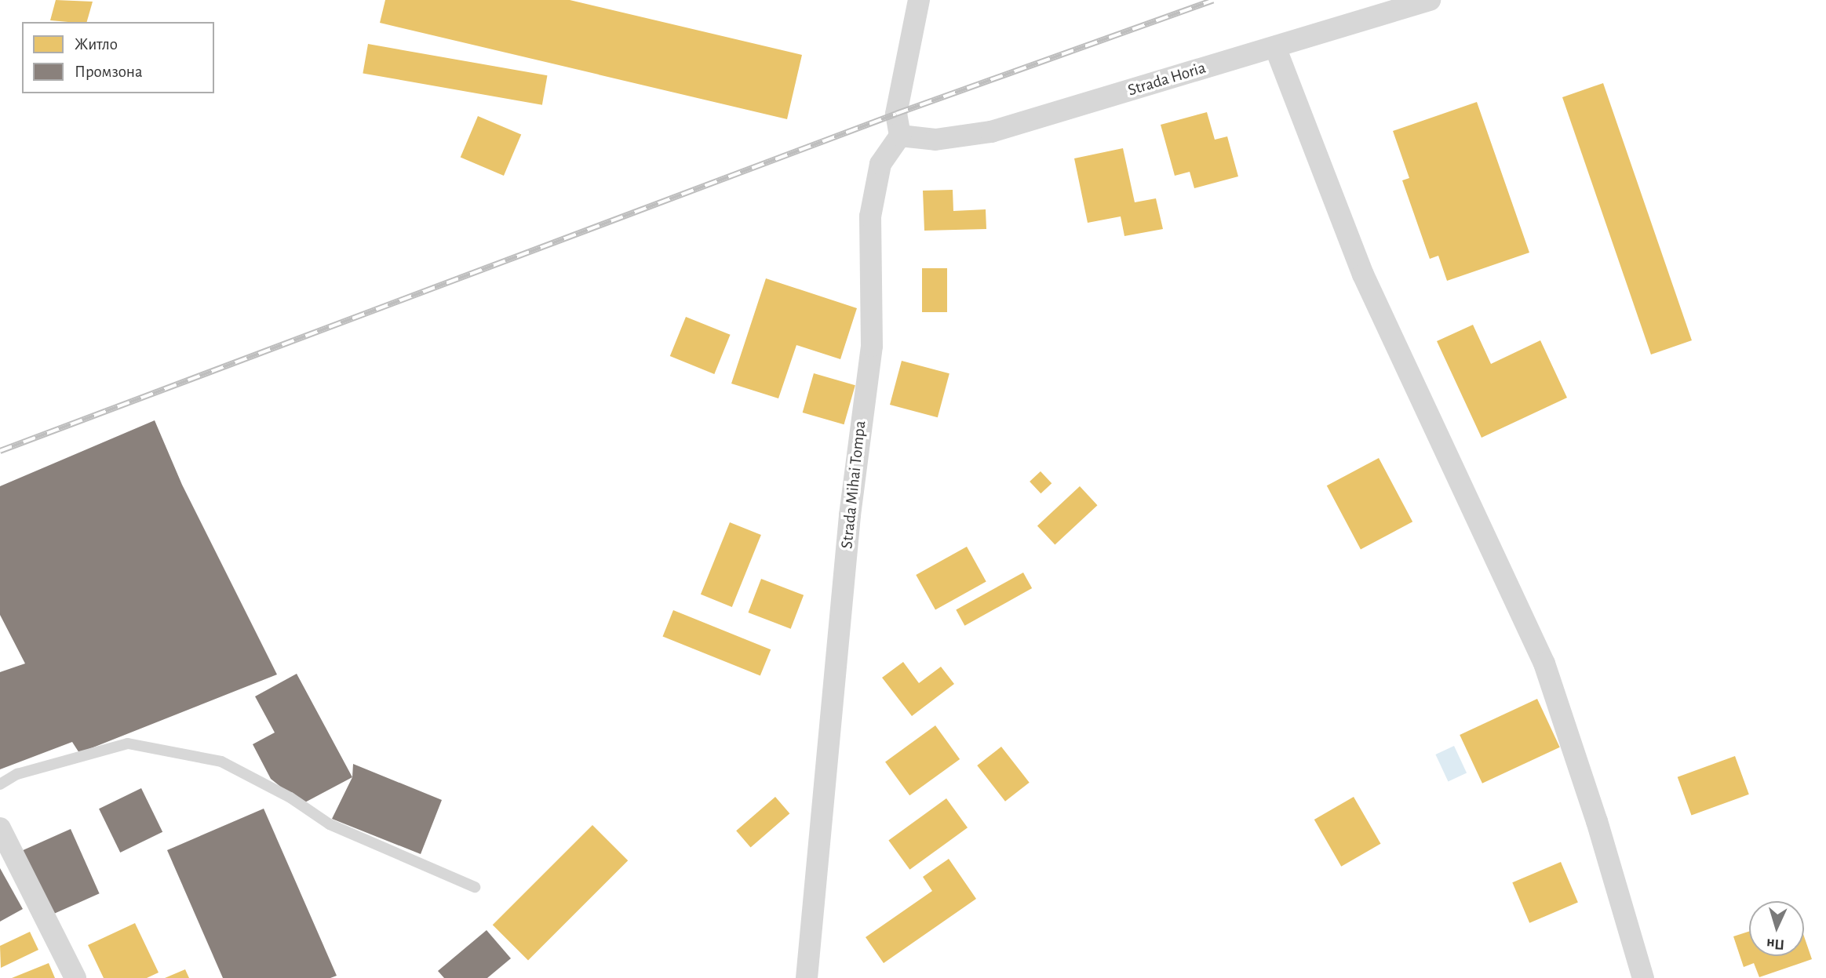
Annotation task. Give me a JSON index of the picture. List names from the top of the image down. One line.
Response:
{"streets":{"street":["Strada Horia","Strada Mihai Tompa"]},"crossings":[["Strada Horia","Strada Mihai Tompa"]],"legend":["Житло","Промзона"],"north":"bottom"}
